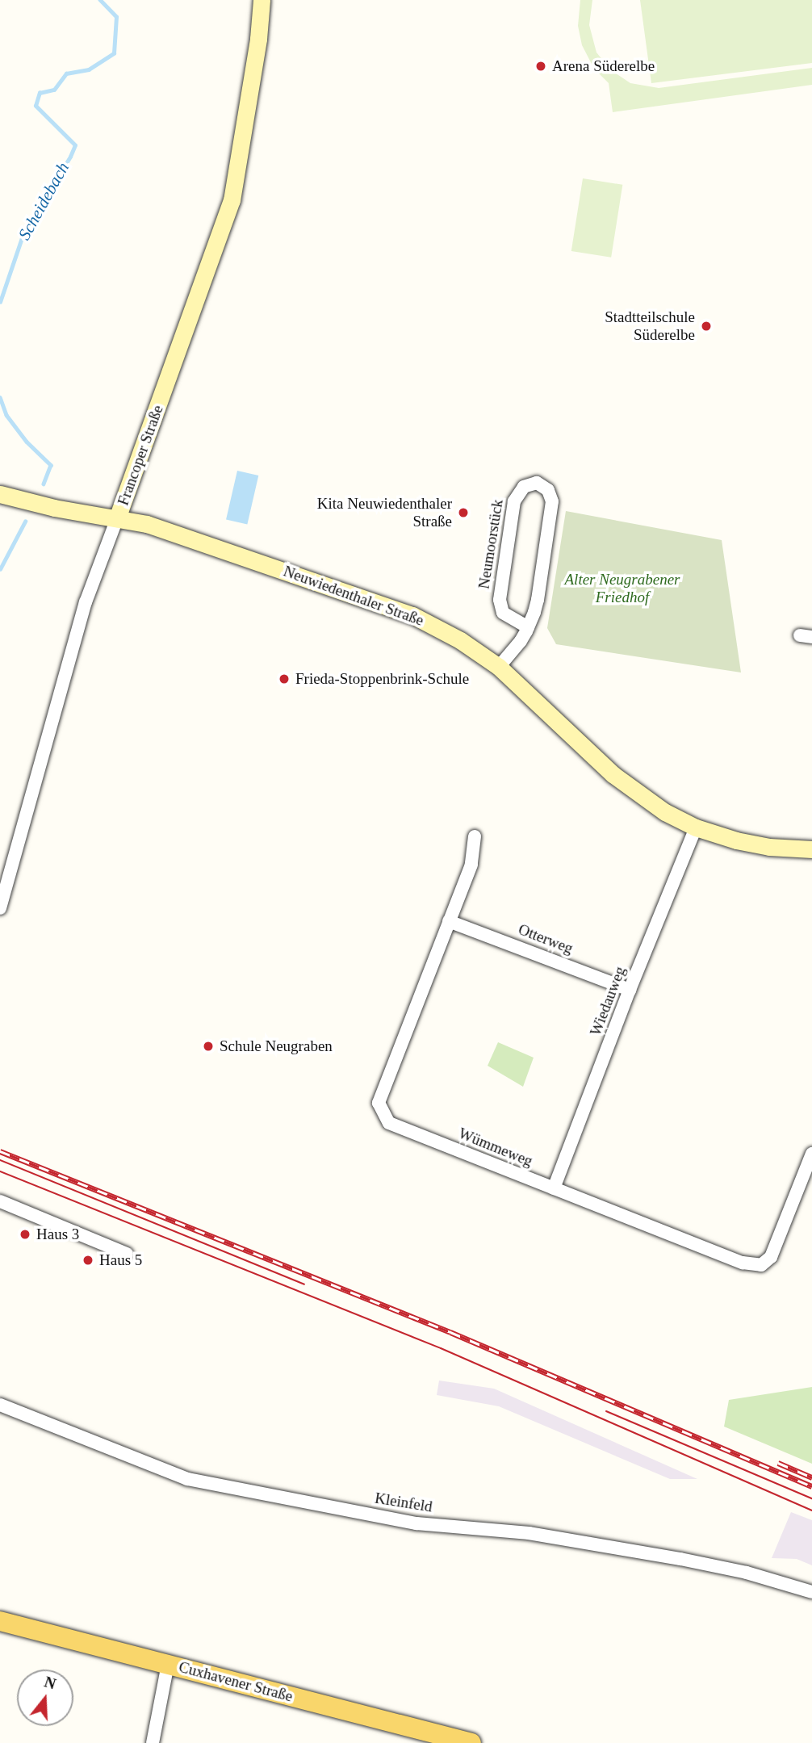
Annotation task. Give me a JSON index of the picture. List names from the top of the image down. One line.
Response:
{"streets":{"main road":["Cuxhavener Straße"],"street":["Francoper Straße","Neumoorstück","Neuwiedenthaler Straße","Otterweg","Wiedauweg","Wümmeweg","Kleinfeld"]},"crossings":[["Francoper Straße","Neuwiedenthaler Straße"],["Neumoorstück","Neuwiedenthaler Straße"],["Neuwiedenthaler Straße","Wiedauweg"],["Otterweg","Wiedauweg"],["Otterweg","Wümmeweg"],["Wiedauweg","Wümmeweg"]],"water":["Scheidebach"],"parks":["Alter Neugrabener Friedhof"],"places":["Arena Süderelbe","Stadtteilschule Süderelbe","Kita Neuwiedenthaler Straße","Frieda-Stoppenbrink-Schule","Schule Neugraben","Haus 3","Haus 5"],"north":"top"}
